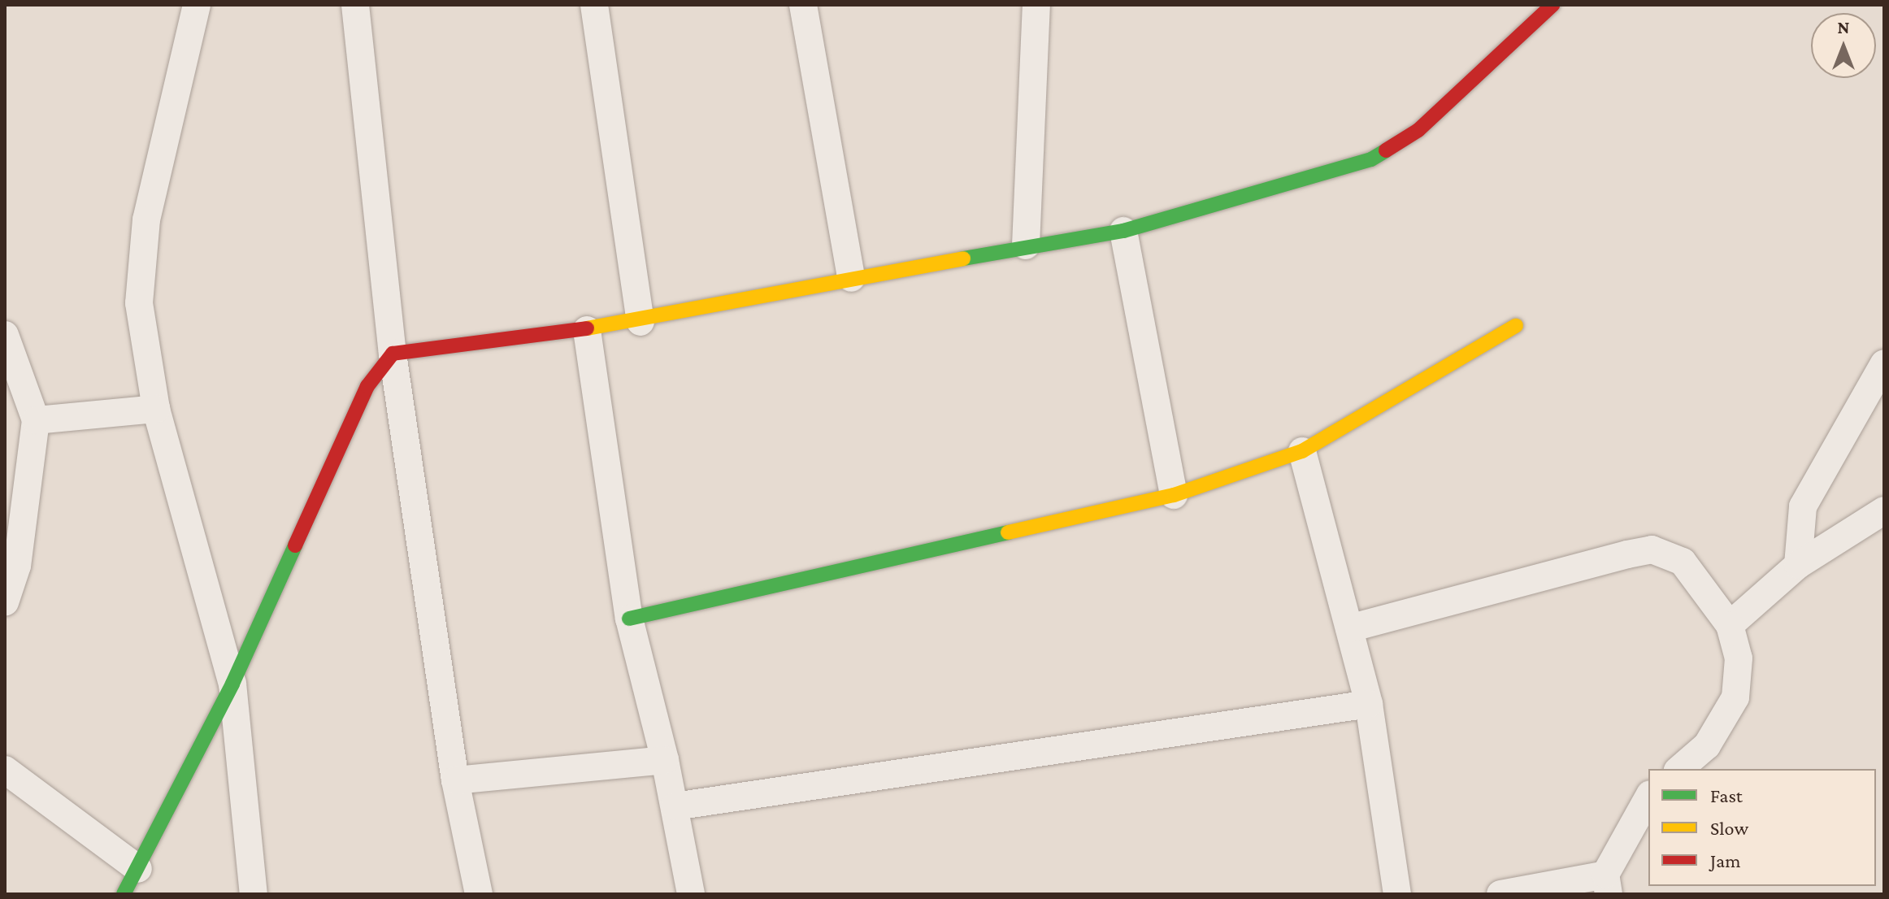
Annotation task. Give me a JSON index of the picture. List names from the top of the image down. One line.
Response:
{"legend":["Fast","Slow","Jam"],"north":"top"}
